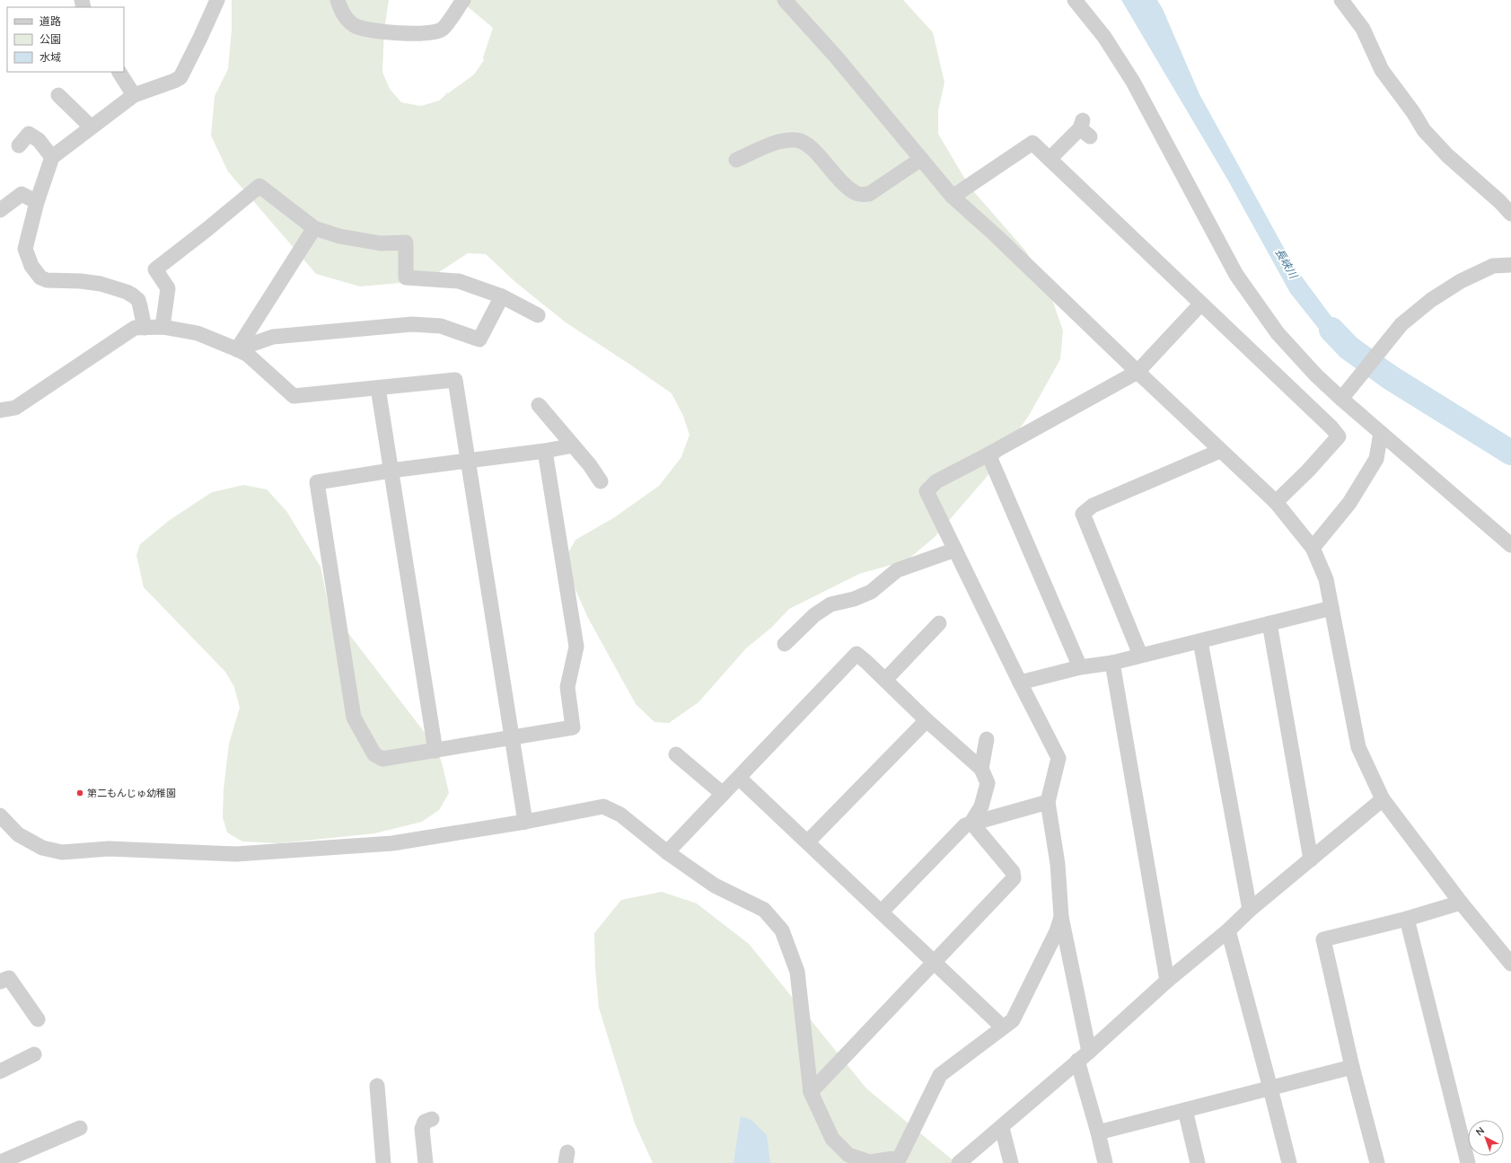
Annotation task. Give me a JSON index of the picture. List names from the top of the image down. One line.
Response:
{"water":["長峡川"],"places":["第二もんじゅ幼稚園"],"legend":["道路","公園","水域"],"north":"top left"}
